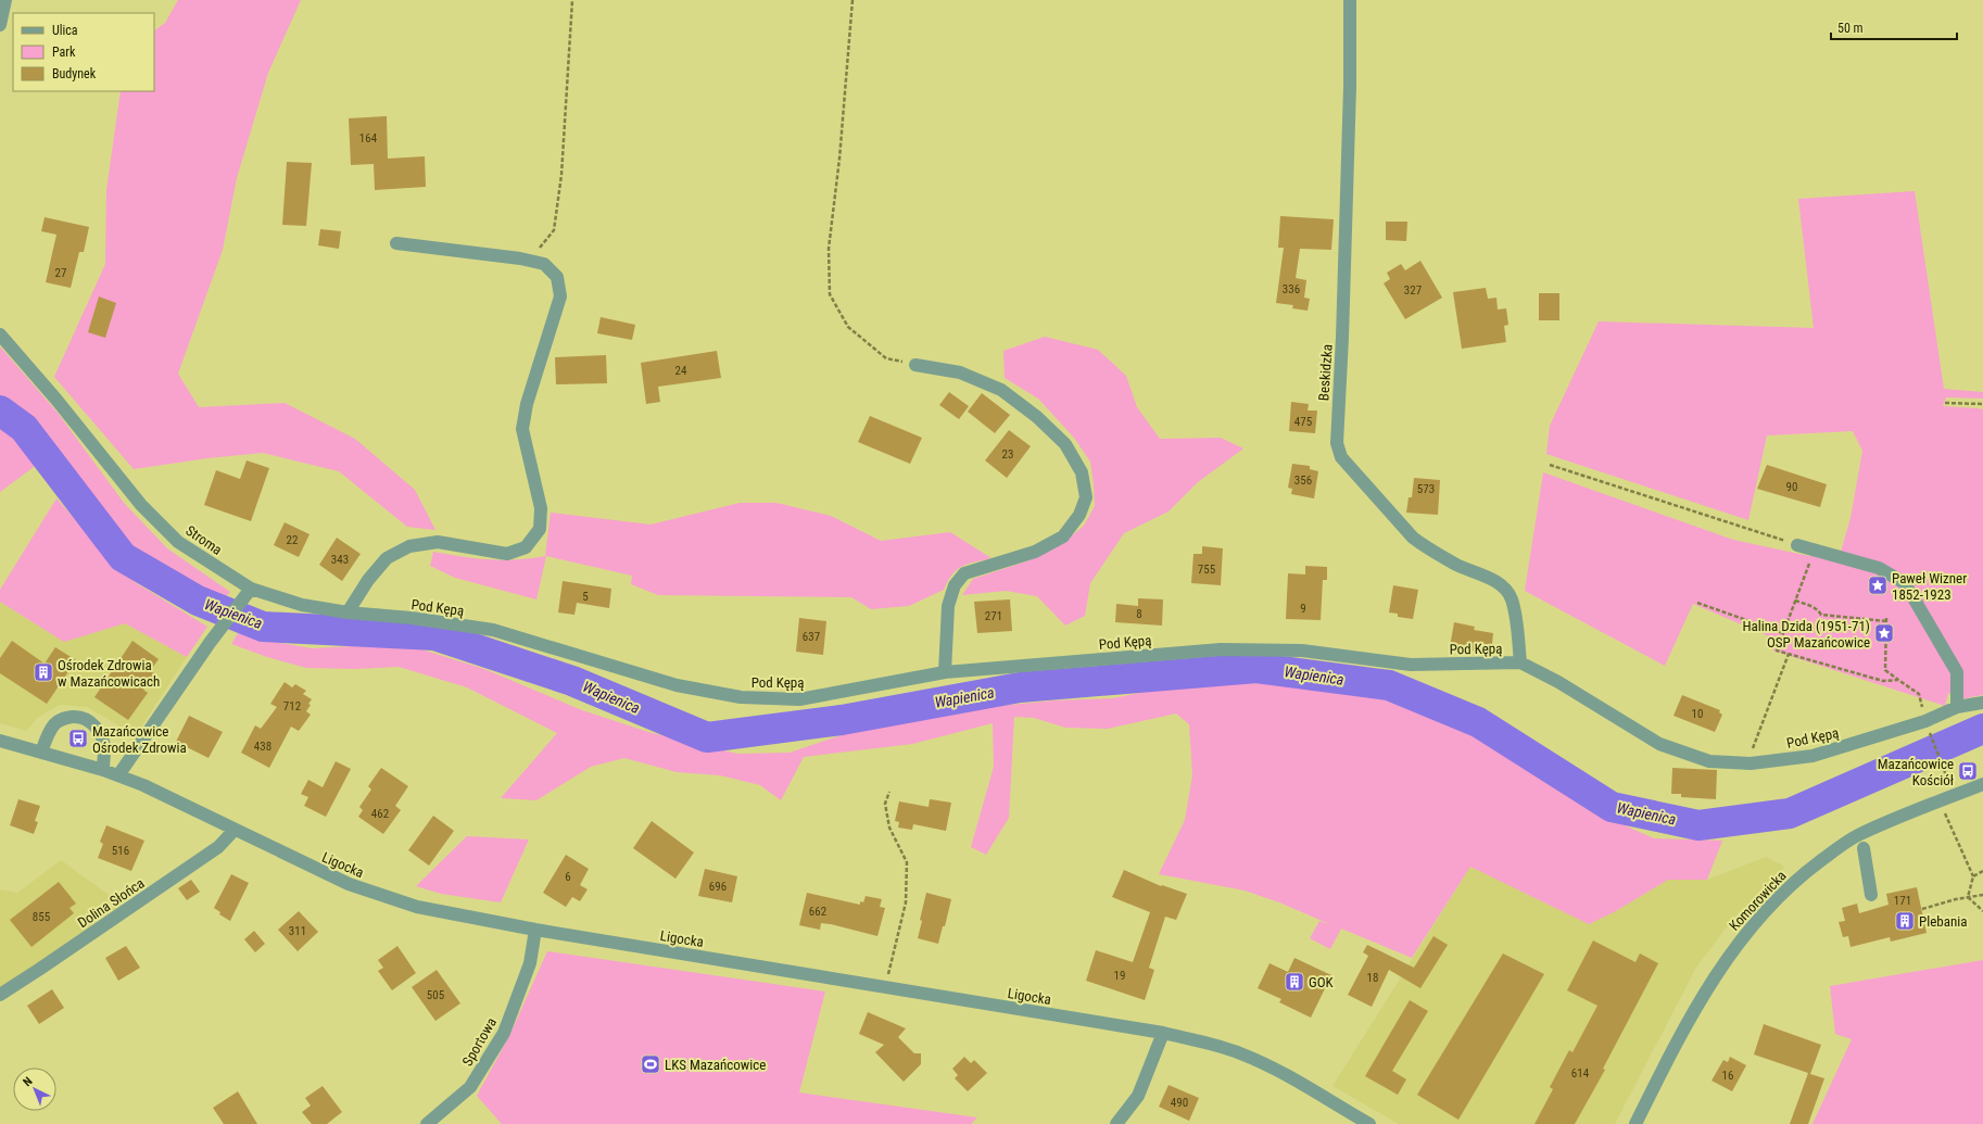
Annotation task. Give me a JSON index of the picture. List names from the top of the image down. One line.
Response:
{"streets":{"street":["Beskidzka","Stroma","Pod Kępą","Ligocka","Komorowicka","Dolina Słońca","Sportowa"]},"crossings":[["Beskidzka","Pod Kępą"],["Stroma","Pod Kępą"],["Ligocka","Dolina Słońca"],["Ligocka","Sportowa"]],"water":["Wapienica"],"places":{"place":["Paweł Wizner 1852-1923","Halina Dzida (1951-71) OSP Mazańcowice"],"building":["Ośrodek Zdrowia w Mazańcowicach","Plebania","GOK"],"bus stop":["Mazańcowice Ośrodek Zdrowia","Mazańcowice Kościół"],"sports":["LKS Mazańcowice"]},"house_numbers":["164","27","336","327","24","475","23","356","90","573","22","343","755","5","9","8","271","637","712","10","438","462","516","6","696","171","662","855","311","19","18","505","614","16","490"],"legend":["Ulica","Park","Budynek"],"scale_bar":"50 m","north":"top left"}
